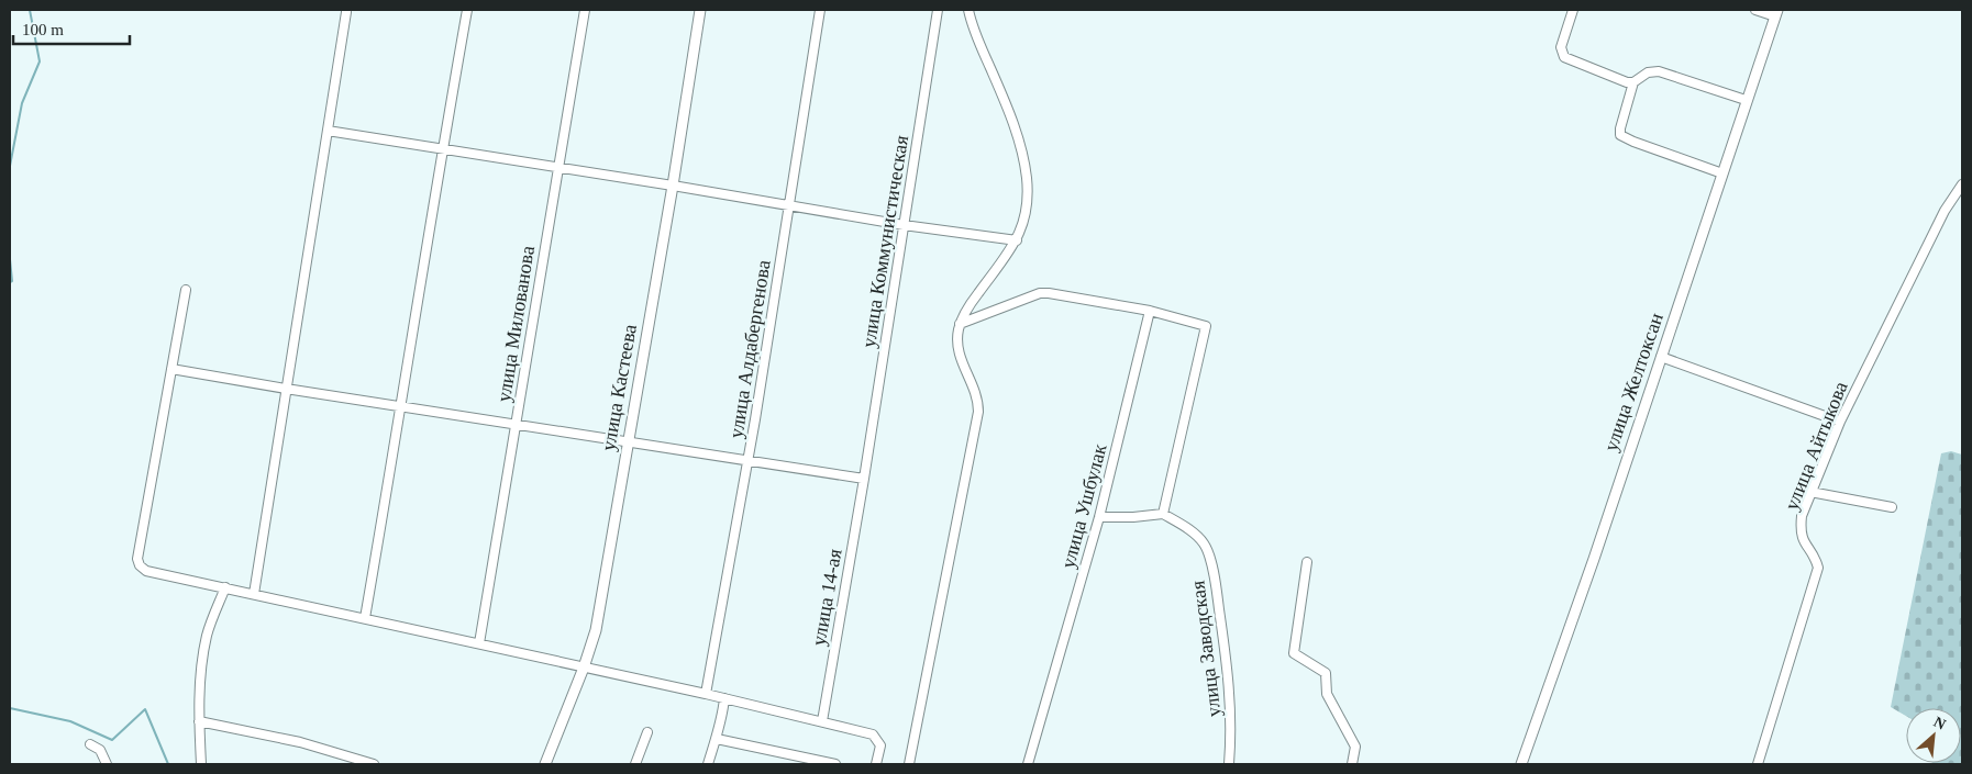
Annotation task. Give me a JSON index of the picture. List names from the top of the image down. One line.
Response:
{"streets":{"street":["улица Коммунистическая","улица Милованова","улица Алдабергенова","улица Желтоксан","улица Кастеева","улица Айтыкова","улица Ушбулак","улица 14-ая","улица Заводская"]},"crossings":[["улица Коммунистическая","улица 14-ая"]],"scale_bar":"100 m","north":"top right"}
